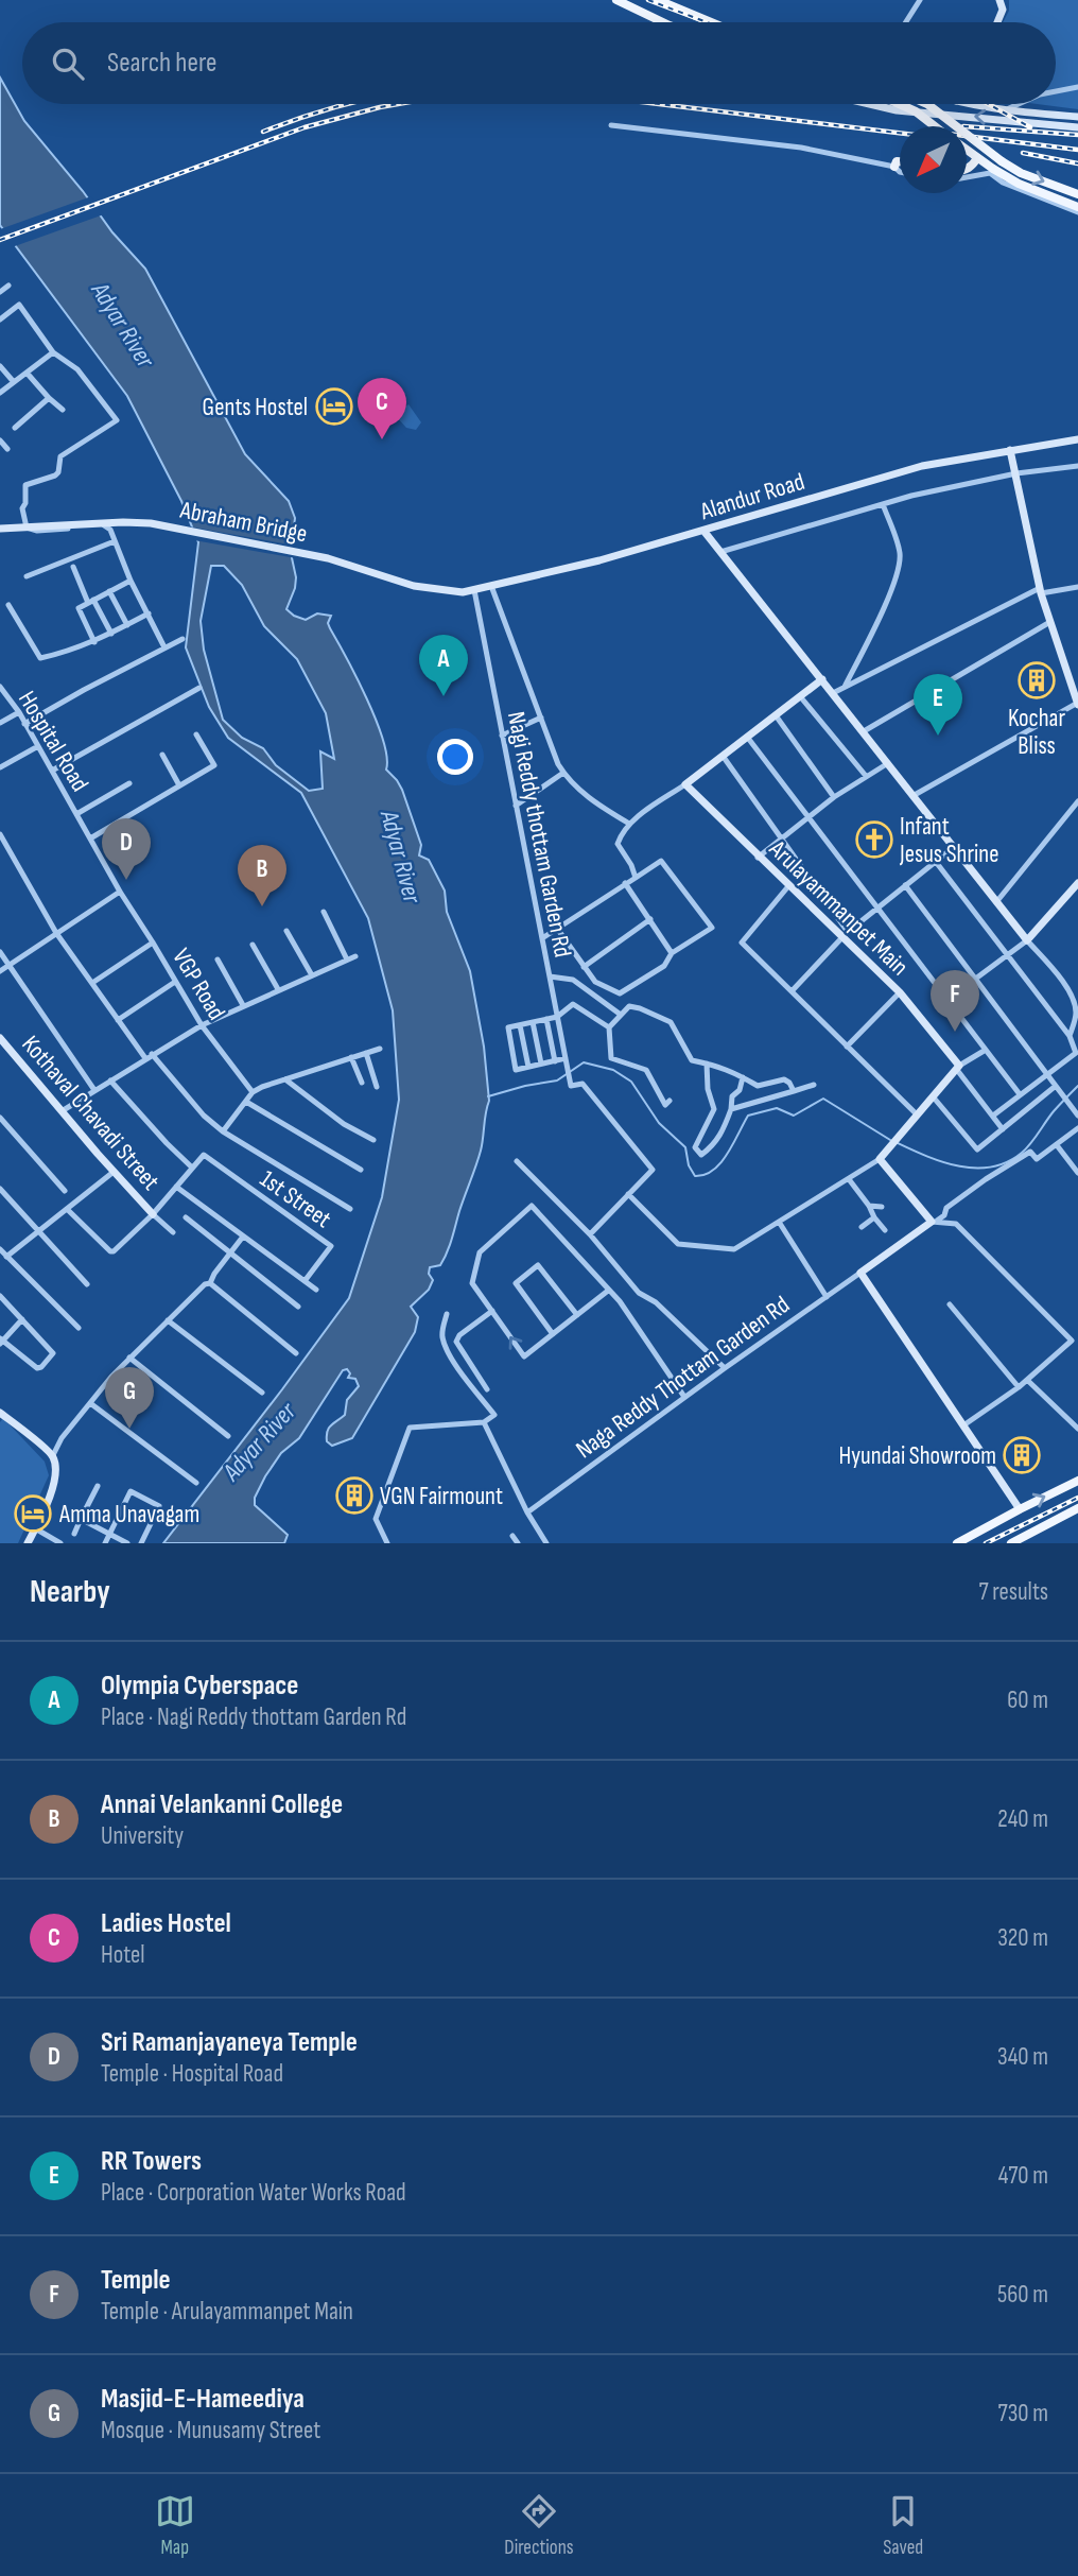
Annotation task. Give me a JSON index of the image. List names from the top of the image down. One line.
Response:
{"streets":{"street":["Alandur Road","Abraham Bridge","Hospital Road","Nagi Reddy thottam Garden Rd","Arulayammanpet Main","VGP Road","Kothaval Chavadi Street","1st Street","Naga Reddy Thottam Garden Rd"]},"crossings":[["Alandur Road","Abraham Bridge"],["Alandur Road","Nagi Reddy thottam Garden Rd"],["Hospital Road","VGP Road"]],"water":["Adyar River"],"places":{"hotel":["Gents Hostel","Amma Unavagam"],"building":["Kochar Bliss","Hyundai Showroom","VGN Fairmount"],"church":["Infant Jesus Shrine"]},"north":"bottom left","page":{"search":"Search here","pins":["C","A","E","D","B","F","G"],"heading":["Nearby","7 results"],"list":[{"mark":"A","name":"Olympia Cyberspace","note":"Place · Nagi Reddy thottam Garden Rd","value":"60 m"},{"mark":"B","name":"Annai Velankanni College","note":"University","value":"240 m"},{"mark":"C","name":"Ladies Hostel","note":"Hotel","value":"320 m"},{"mark":"D","name":"Sri Ramanjayaneya Temple","note":"Temple · Hospital Road","value":"340 m"},{"mark":"E","name":"RR Towers","note":"Place · Corporation Water Works Road","value":"470 m"},{"mark":"F","name":"Temple","note":"Temple · Arulayammanpet Main","value":"560 m"},{"mark":"G","name":"Masjid-E-Hameediya","note":"Mosque · Munusamy Street","value":"730 m"}],"nav":["Map","Directions","Saved"]}}
